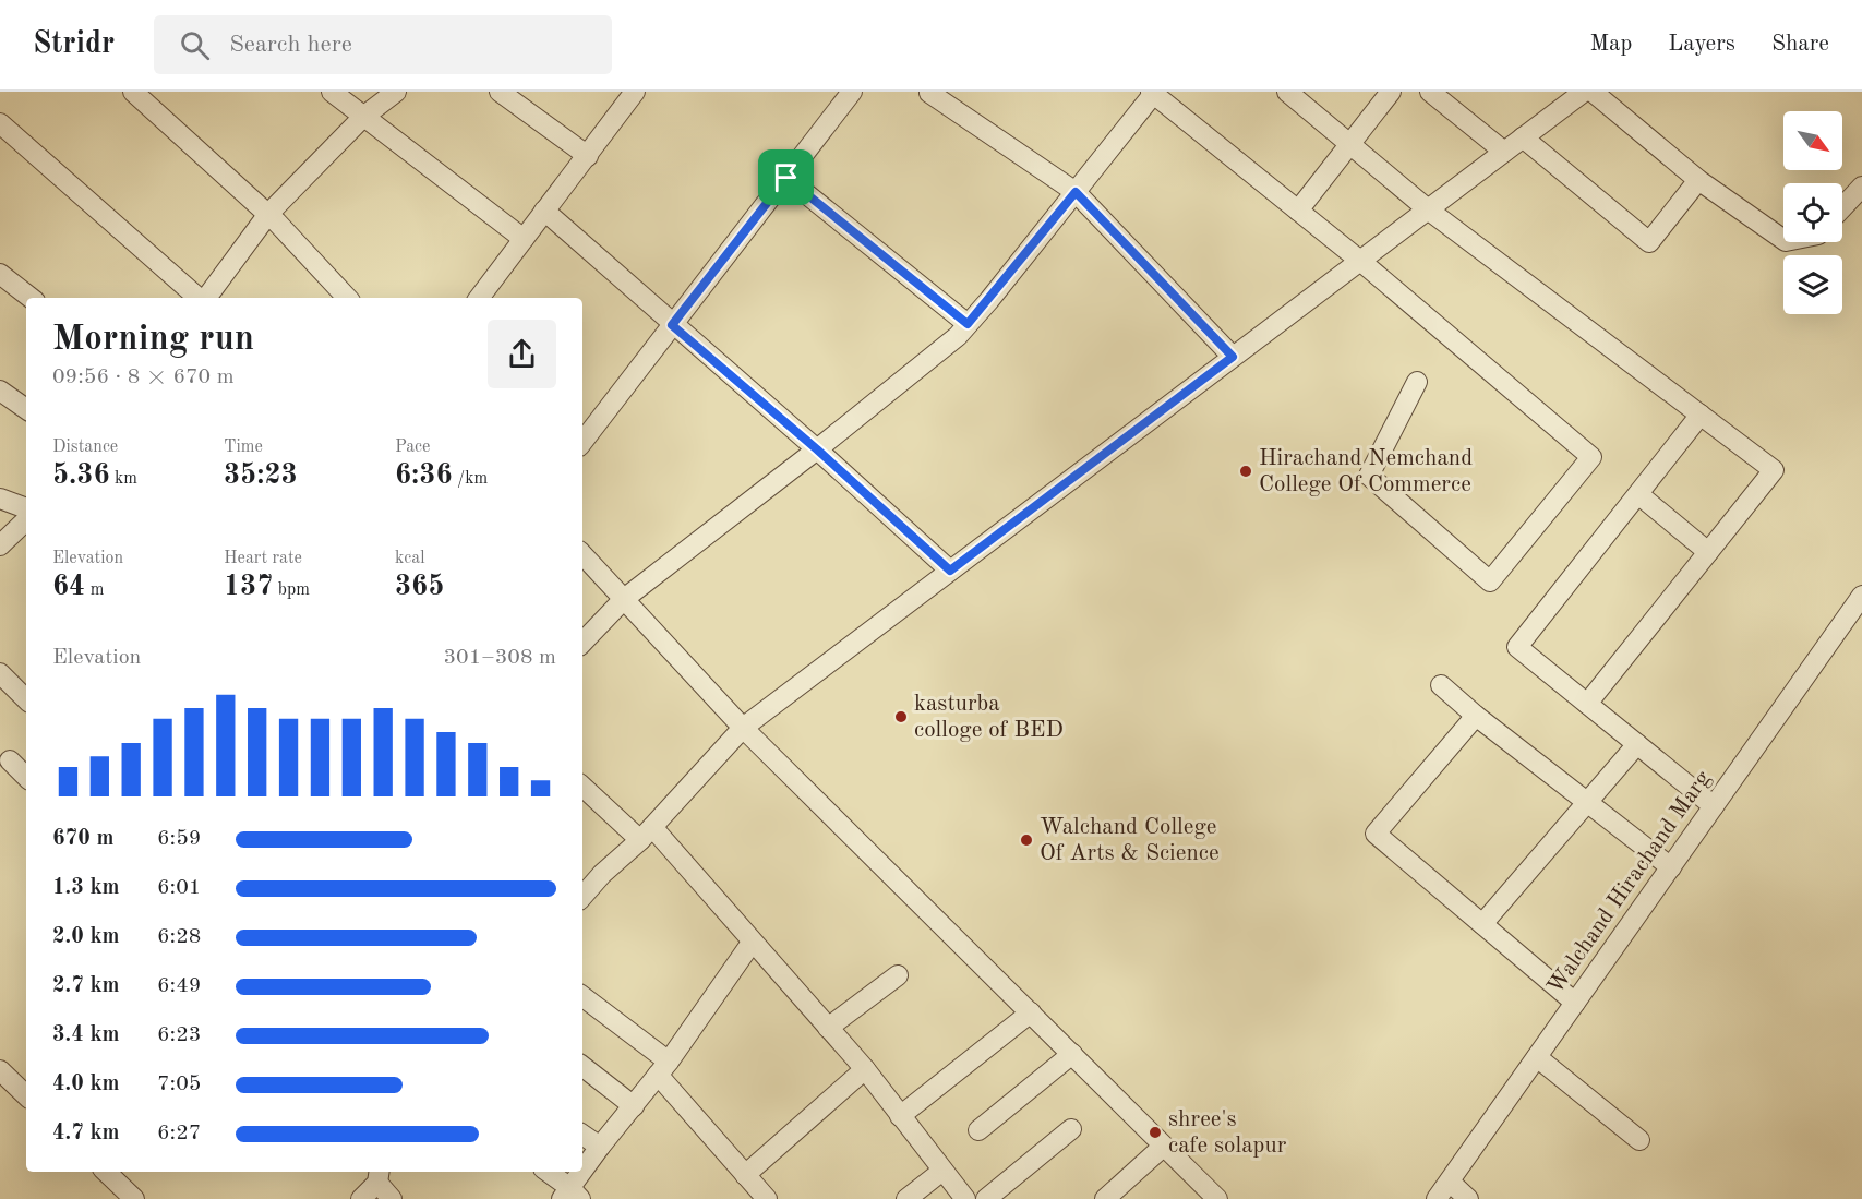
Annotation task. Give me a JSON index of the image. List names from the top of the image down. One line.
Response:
{"streets":{"street":["Walchand Hirachand Marg"]},"places":["Hirachand Nemchand College Of Commerce","kasturba colloge of BED","Walchand College Of Arts & Science","shree's cafe solapur"],"north":"bottom right","page":{"header":"Stridr","search":"Search here","nav":["Map","Layers","Share"],"heading":["Morning run","09:56 · 8 × 670 m"],"stats":[["Distance","5.36 km"],["Time","35:23"],["Pace","6:36 /km"],["Elevation","64 m"],["Heart rate","137 bpm"],["kcal","365"]],"chart":["Elevation","301–308 m"],"list":[{"name":"670 m","note":"6:59"},{"name":"1.3 km","note":"6:01"},{"name":"2.0 km","note":"6:28"},{"name":"2.7 km","note":"6:49"},{"name":"3.4 km","note":"6:23"},{"name":"4.0 km","note":"7:05"},{"name":"4.7 km","note":"6:27"}]}}
